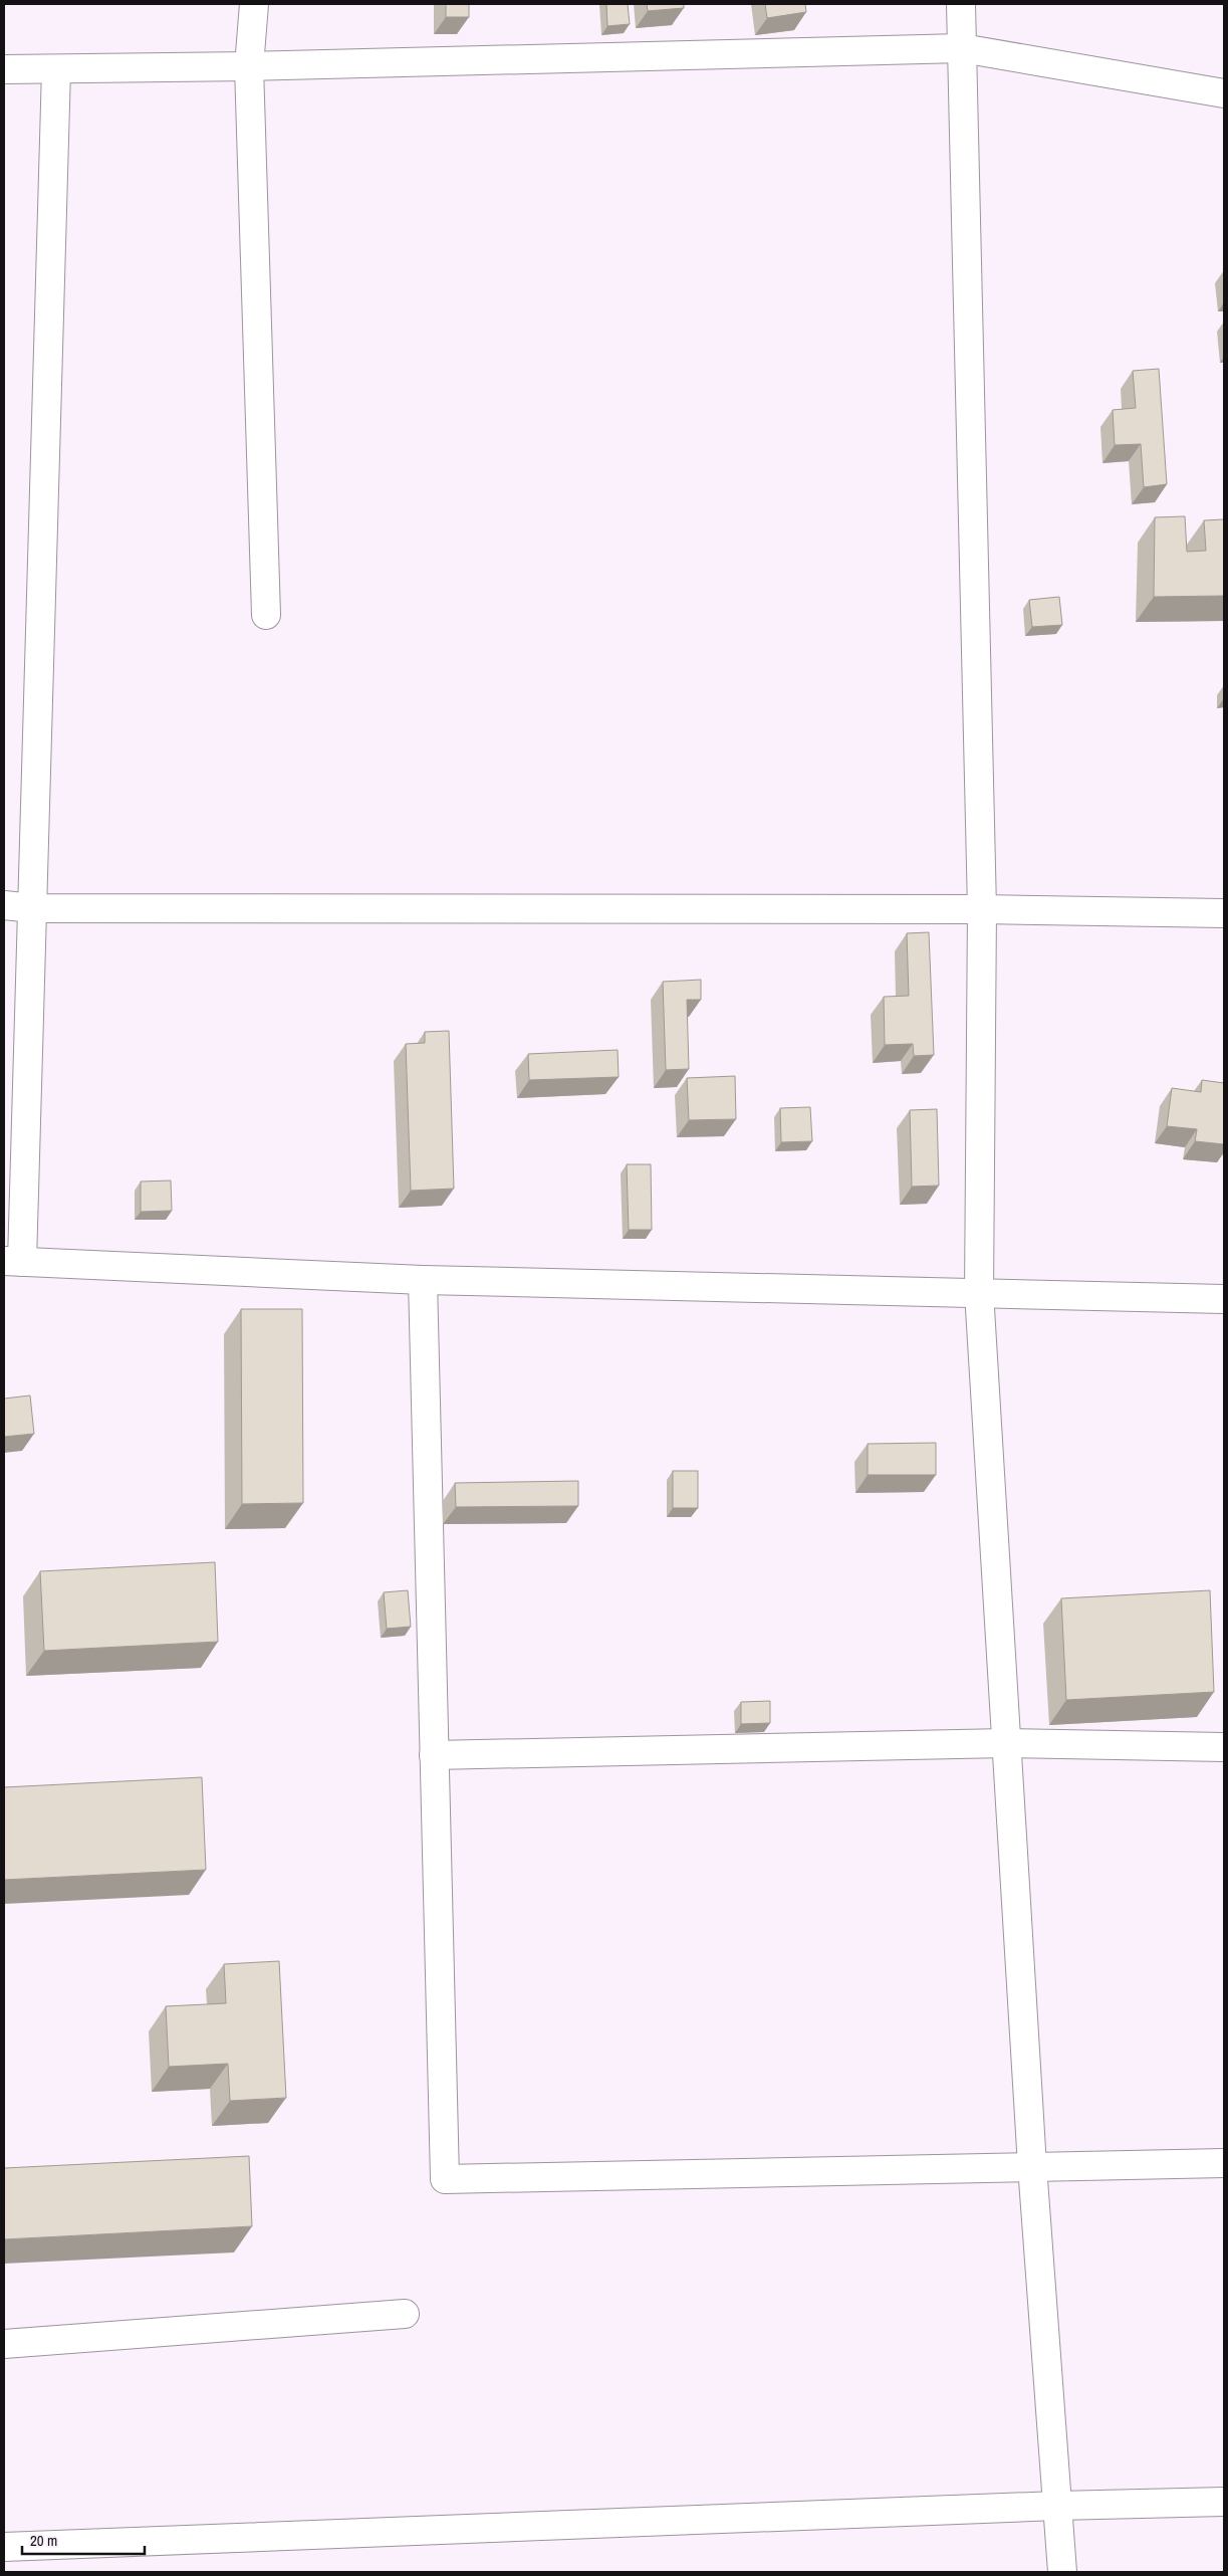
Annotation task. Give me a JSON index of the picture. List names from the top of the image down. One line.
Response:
{"scale_bar":"20 m"}
